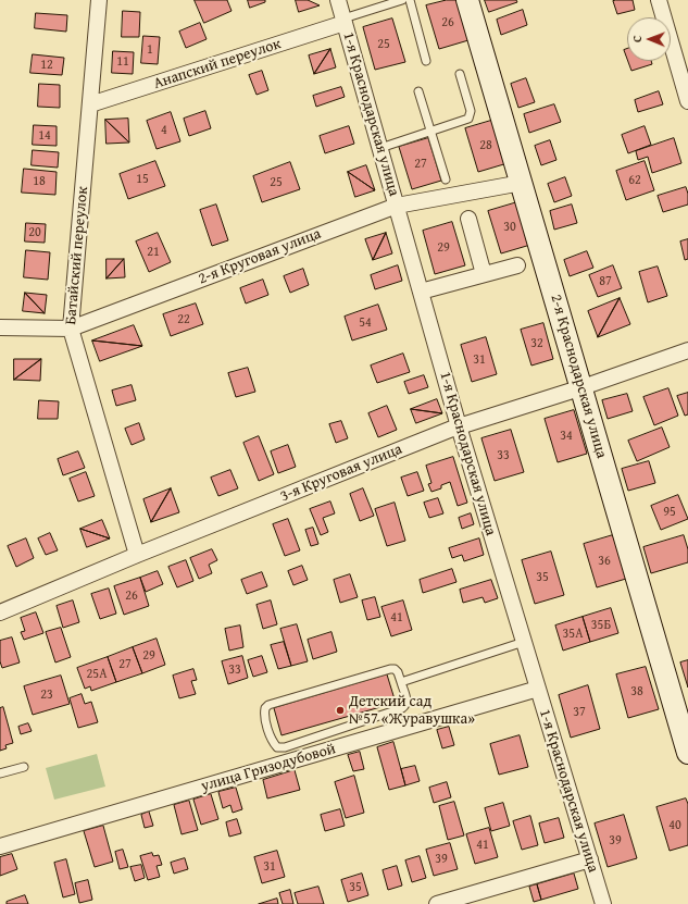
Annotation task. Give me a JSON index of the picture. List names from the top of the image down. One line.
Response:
{"streets":{"street":["Анапский переулок","1-я Краснодарская улица","Батайский переулок","2-я Круговая улица","2-я Краснодарская улица","3-я Круговая улица","улица Гризодубовой"]},"crossings":[["Анапский переулок","1-я Краснодарская улица"],["Анапский переулок","Батайский переулок"],["1-я Краснодарская улица","2-я Круговая улица"],["1-я Краснодарская улица","3-я Круговая улица"],["1-я Краснодарская улица","улица Гризодубовой"],["Батайский переулок","2-я Круговая улица"],["Батайский переулок","3-я Круговая улица"],["2-я Круговая улица","2-я Краснодарская улица"],["2-я Краснодарская улица","3-я Круговая улица"]],"places":["Детский сад №57 «Журавушка»"],"house_numbers":["26","25","1","11","12","4","14","28","27","15","62","18","25","30","20","29","21","87","22","54","32","31","34","33","95","36","35","26","41","35Б","35А","29","27","33","25А","38","23","37","40","39","41","39","31","35"],"north":"left"}
